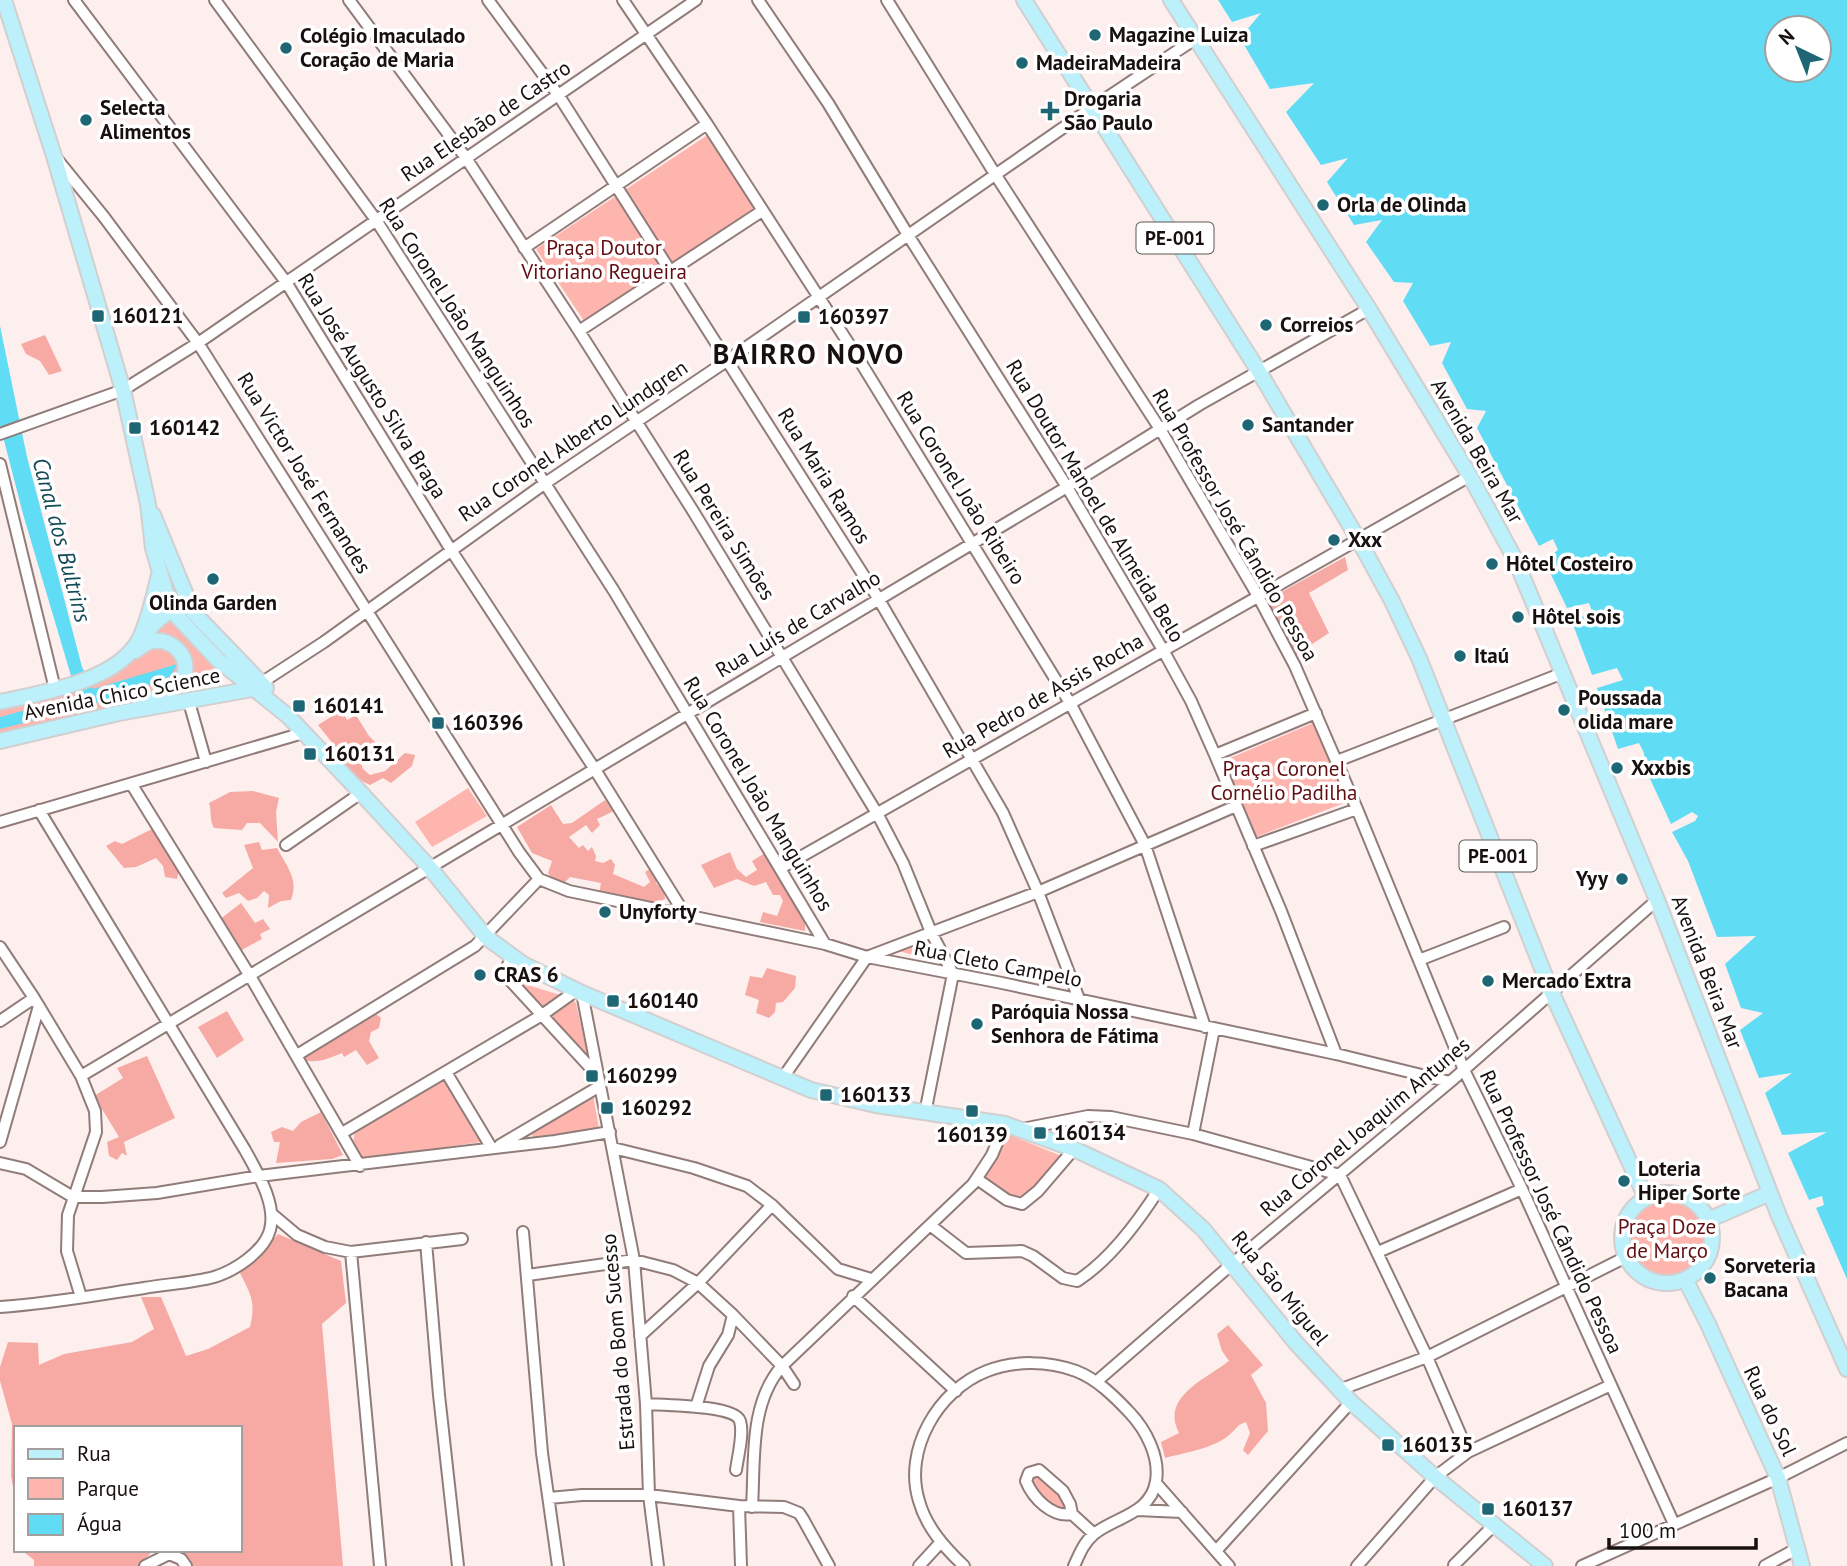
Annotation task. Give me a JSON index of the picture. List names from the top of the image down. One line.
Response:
{"streets":{"main road":["PE-001","Avenida Beira Mar","Avenida Chico Science","Rua São Miguel","Rua do Sol"],"street":["Rua Elesbão de Castro","Rua Coronel João Manguinhos","Rua José Augusto Silva Braga","Rua Coronel Alberto Lundgren","Rua Victor José Fernandes","Rua Maria Ramos","Rua Coronel João Ribeiro","Rua Doutor Manoel de Almeida Belo","Rua Pereira Simões","Rua Professor José Cândido Pessoa","Rua Luís de Carvalho","Rua Pedro de Assis Rocha","Rua Cleto Campelo","Rua Coronel Joaquim Antunes","Estrada do Bom Sucesso"]},"crossings":[["Rua Elesbão de Castro","Rua Coronel João Manguinhos"],["Rua Elesbão de Castro","Rua José Augusto Silva Braga"],["Rua Elesbão de Castro","Rua Victor José Fernandes"],["Rua Elesbão de Castro","Rua Maria Ramos"],["Rua Elesbão de Castro","Rua Coronel João Ribeiro"],["Rua Elesbão de Castro","Rua Pereira Simões"],["PE-001","Rua Coronel Alberto Lundgren"],["PE-001","Rua Luís de Carvalho"],["PE-001","Rua Pedro de Assis Rocha"],["PE-001","Rua Coronel Joaquim Antunes"],["PE-001","Rua do Sol"],["Rua Coronel João Manguinhos","Rua Coronel Alberto Lundgren"],["Rua Coronel João Manguinhos","Rua Luís de Carvalho"],["Rua Coronel João Manguinhos","Rua Pedro de Assis Rocha"],["Rua Coronel João Manguinhos","Rua Cleto Campelo"],["Rua José Augusto Silva Braga","Rua Coronel Alberto Lundgren"],["Rua José Augusto Silva Braga","Rua Luís de Carvalho"],["Rua José Augusto Silva Braga","Rua Cleto Campelo"],["Rua Coronel Alberto Lundgren","Avenida Beira Mar"],["Rua Coronel Alberto Lundgren","Rua Victor José Fernandes"],["Rua Coronel Alberto Lundgren","Rua Maria Ramos"],["Rua Coronel Alberto Lundgren","Rua Coronel João Ribeiro"],["Rua Coronel Alberto Lundgren","Rua Doutor Manoel de Almeida Belo"],["Rua Coronel Alberto Lundgren","Rua Pereira Simões"],["Rua Coronel Alberto Lundgren","Rua Professor José Cândido Pessoa"],["Rua Coronel Alberto Lundgren","Avenida Chico Science"],["Rua Coronel Alberto Lundgren","Rua São Miguel"],["Avenida Beira Mar","Rua Luís de Carvalho"],["Avenida Beira Mar","Rua Pedro de Assis Rocha"],["Avenida Beira Mar","Rua Coronel Joaquim Antunes"],["Rua Victor José Fernandes","Rua Luís de Carvalho"],["Rua Maria Ramos","Rua Luís de Carvalho"],["Rua Maria Ramos","Rua Pedro de Assis Rocha"],["Rua Maria Ramos","Rua Cleto Campelo"],["Rua Coronel João Ribeiro","Rua Luís de Carvalho"],["Rua Coronel João Ribeiro","Rua Pedro de Assis Rocha"],["Rua Coronel João Ribeiro","Rua Cleto Campelo"],["Rua Doutor Manoel de Almeida Belo","Rua Luís de Carvalho"],["Rua Doutor Manoel de Almeida Belo","Rua Pedro de Assis Rocha"],["Rua Doutor Manoel de Almeida Belo","Rua Cleto Campelo"],["Rua Pereira Simões","Rua Luís de Carvalho"],["Rua Pereira Simões","Rua Pedro de Assis Rocha"],["Rua Pereira Simões","Rua Cleto Campelo"],["Rua Professor José Cândido Pessoa","Rua Luís de Carvalho"],["Rua Professor José Cândido Pessoa","Rua Pedro de Assis Rocha"],["Rua Professor José Cândido Pessoa","Rua Coronel Joaquim Antunes"],["Rua Luís de Carvalho","Rua São Miguel"],["Avenida Chico Science","Rua São Miguel"],["Rua Cleto Campelo","Rua Coronel Joaquim Antunes"],["Rua Coronel Joaquim Antunes","Rua São Miguel"],["Rua São Miguel","Estrada do Bom Sucesso"]],"districts":["BAIRRO NOVO"],"water":["Canal dos Bultrins"],"parks":["Praça Doutor Vitoriano Regueira","Praça Coronel Cornélio Padilha","Praça Doze de Março"],"places":{"other":["Magazine Luiza","Colégio Imaculado Coração de Maria","MadeiraMadeira","Selecta Alimentos","Orla de Olinda","Correios","Santander","Xxx","Hôtel Costeiro","Olinda Garden","Hôtel sois","Itaú","Poussada olida mare","Xxxbis","Yyy","Unyforty","CRAS 6","Mercado Extra","Paróquia Nossa Senhora de Fátima","Loteria Hiper Sorte","Sorveteria Bacana"],"health":["Drogaria São Paulo"],"transit":["160121","160397","160142","160141","160396","160131","160140","160299","160133","160292","160139","160134","160135","160137"]},"legend":["Rua","Parque","Água"],"scale_bar":"100 m","north":"top left"}
